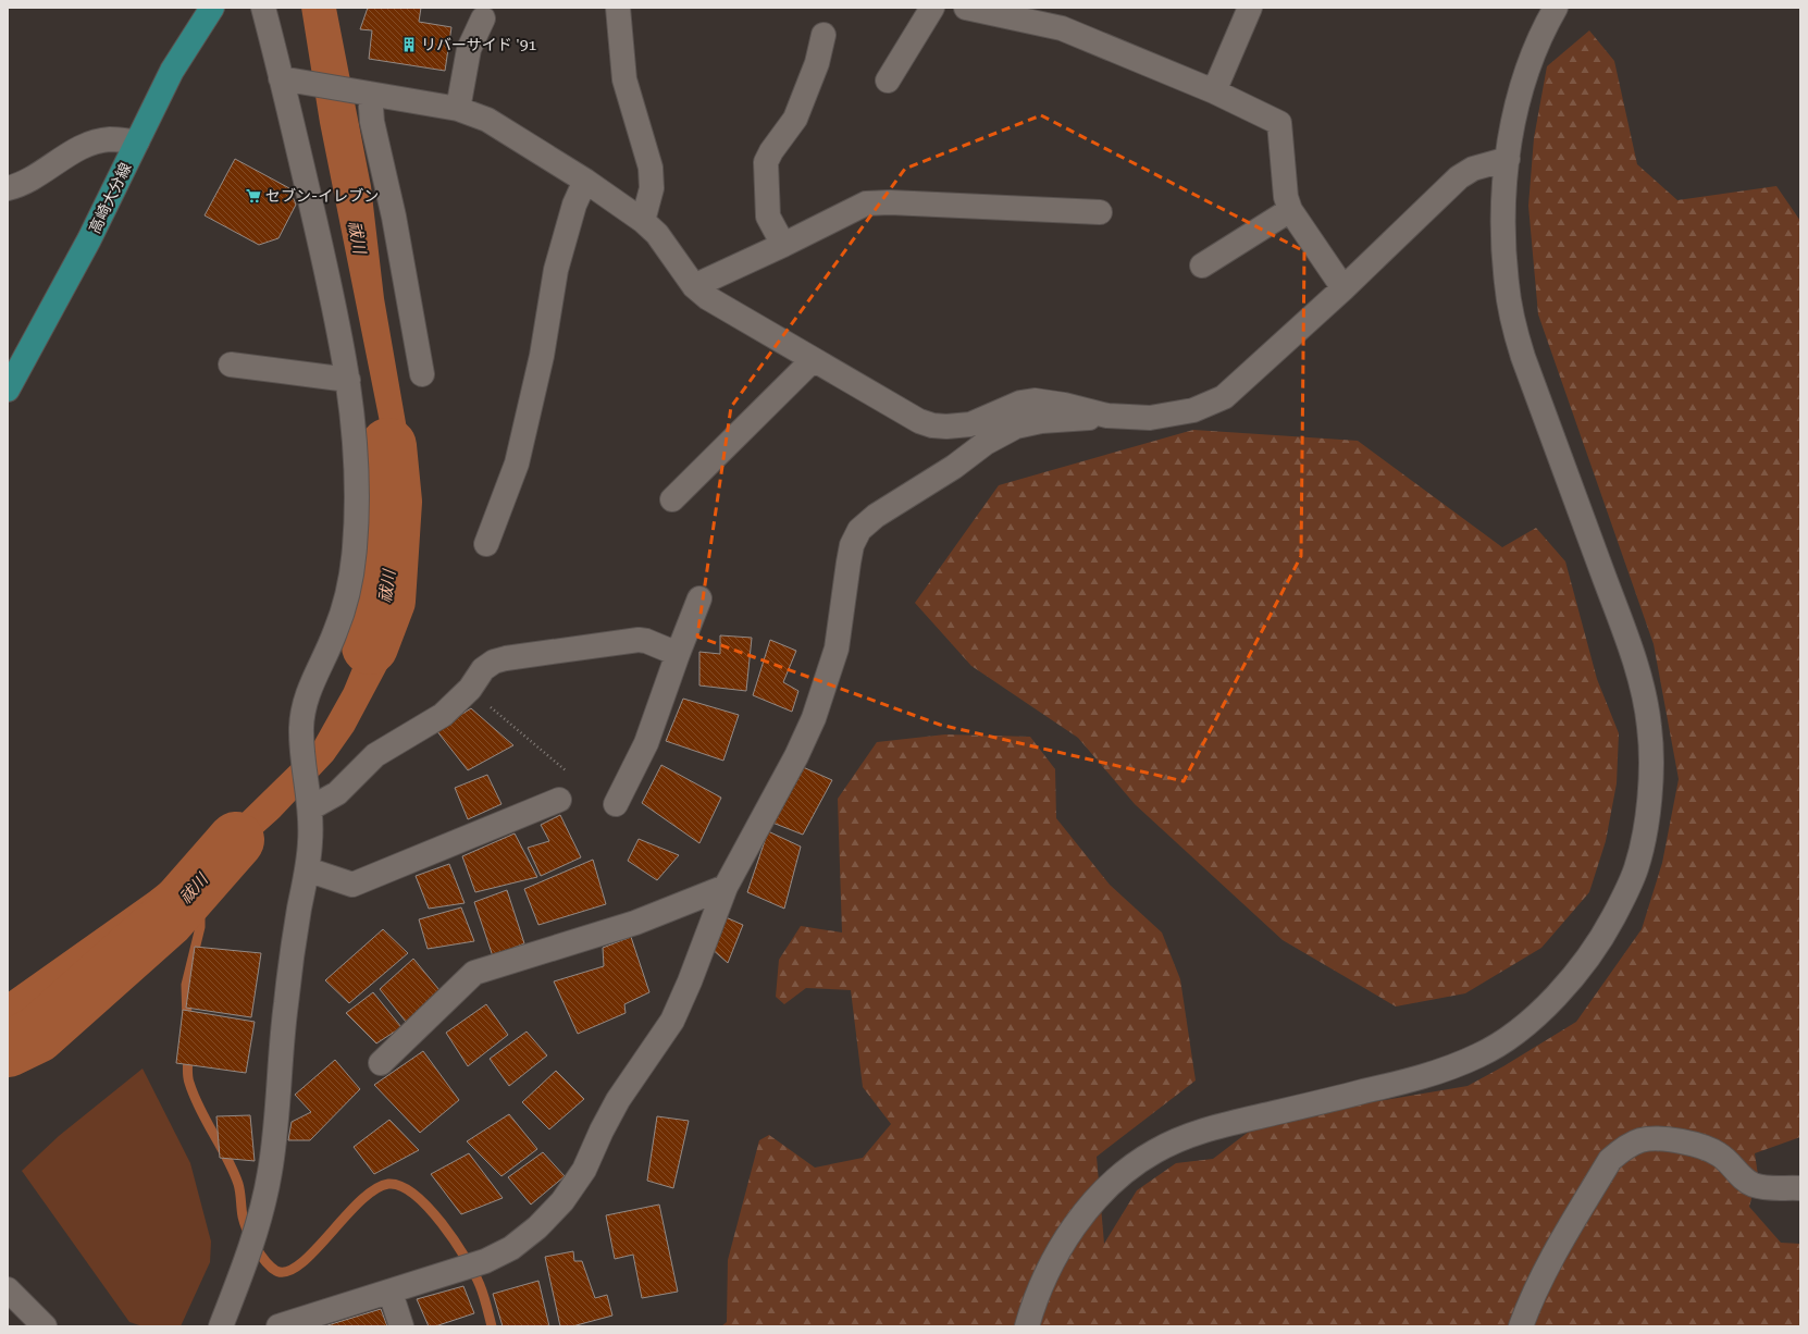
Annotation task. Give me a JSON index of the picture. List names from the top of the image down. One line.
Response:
{"streets":{"main road":["高崎大分線"]},"water":["祓川"],"places":{"building":["リバーサイド '91"],"supermarket":["セブン-イレブン"]}}
